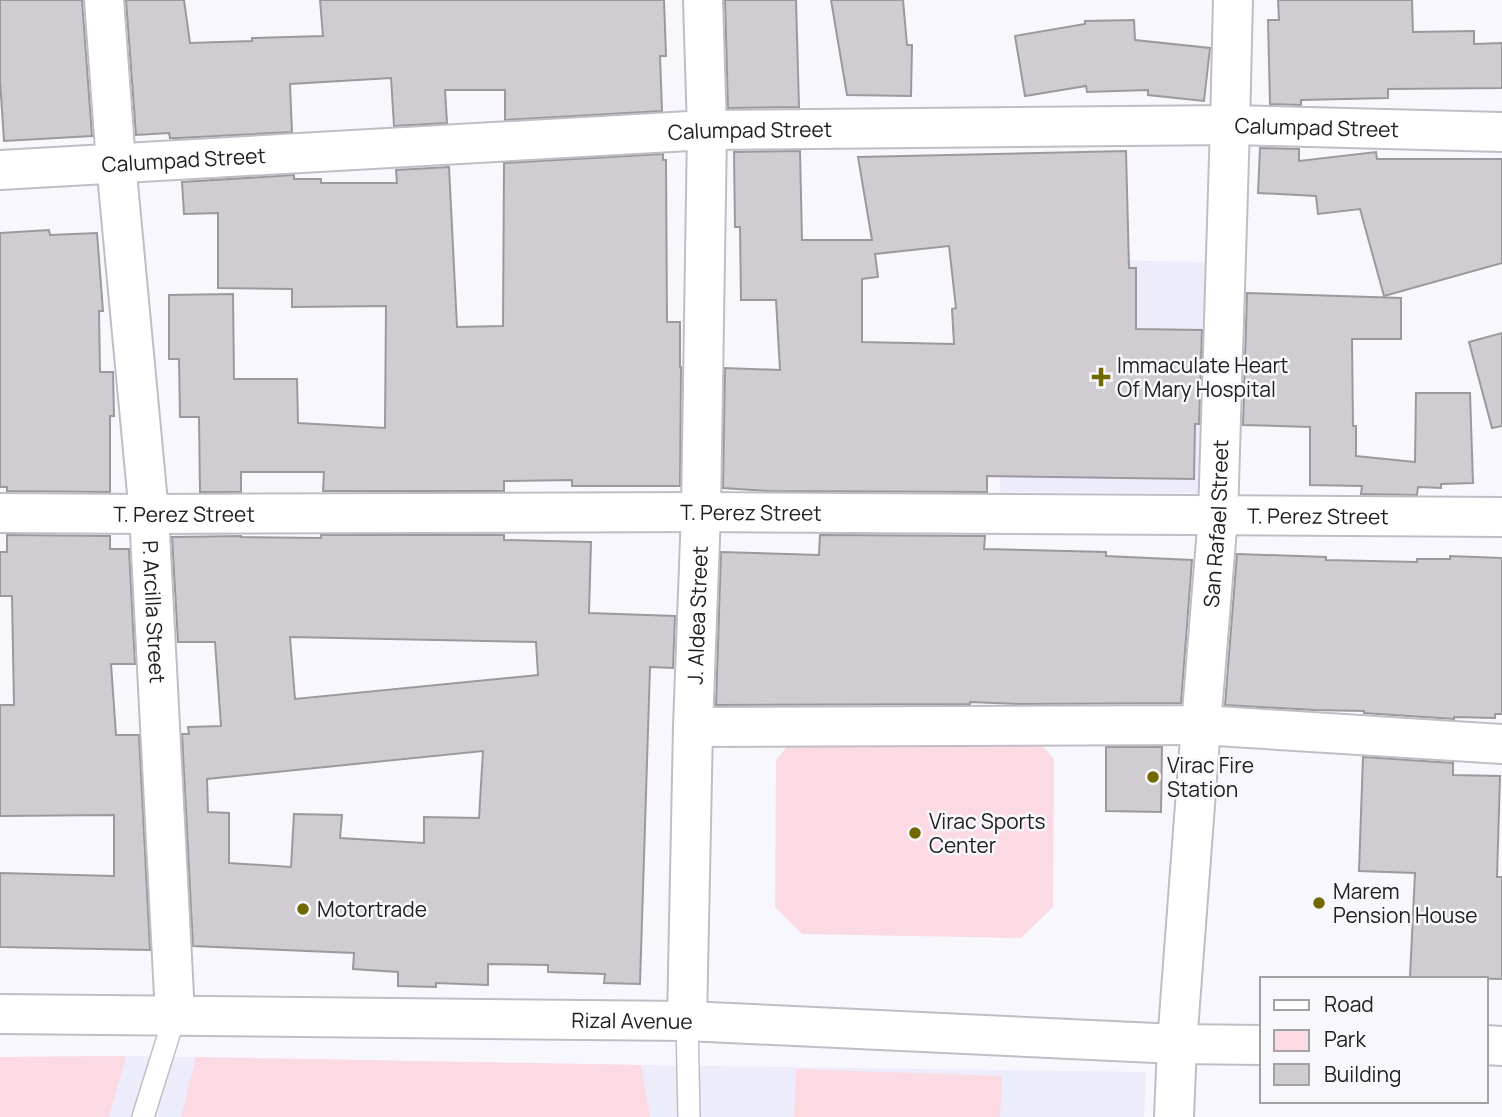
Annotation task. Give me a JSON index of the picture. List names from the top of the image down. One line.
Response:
{"streets":{"street":["Calumpad Street","T. Perez Street","San Rafael Street","P. Arcilla Street","J. Aldea Street","Rizal Avenue"]},"crossings":[["Calumpad Street","San Rafael Street"],["Calumpad Street","P. Arcilla Street"],["Calumpad Street","J. Aldea Street"],["T. Perez Street","San Rafael Street"],["T. Perez Street","P. Arcilla Street"],["T. Perez Street","J. Aldea Street"],["San Rafael Street","Rizal Avenue"],["P. Arcilla Street","Rizal Avenue"],["J. Aldea Street","Rizal Avenue"]],"places":{"health":["Immaculate Heart Of Mary Hospital"],"other":["Virac Fire Station","Virac Sports Center","Marem Pension House","Motortrade"]},"legend":["Road","Park","Building"]}
